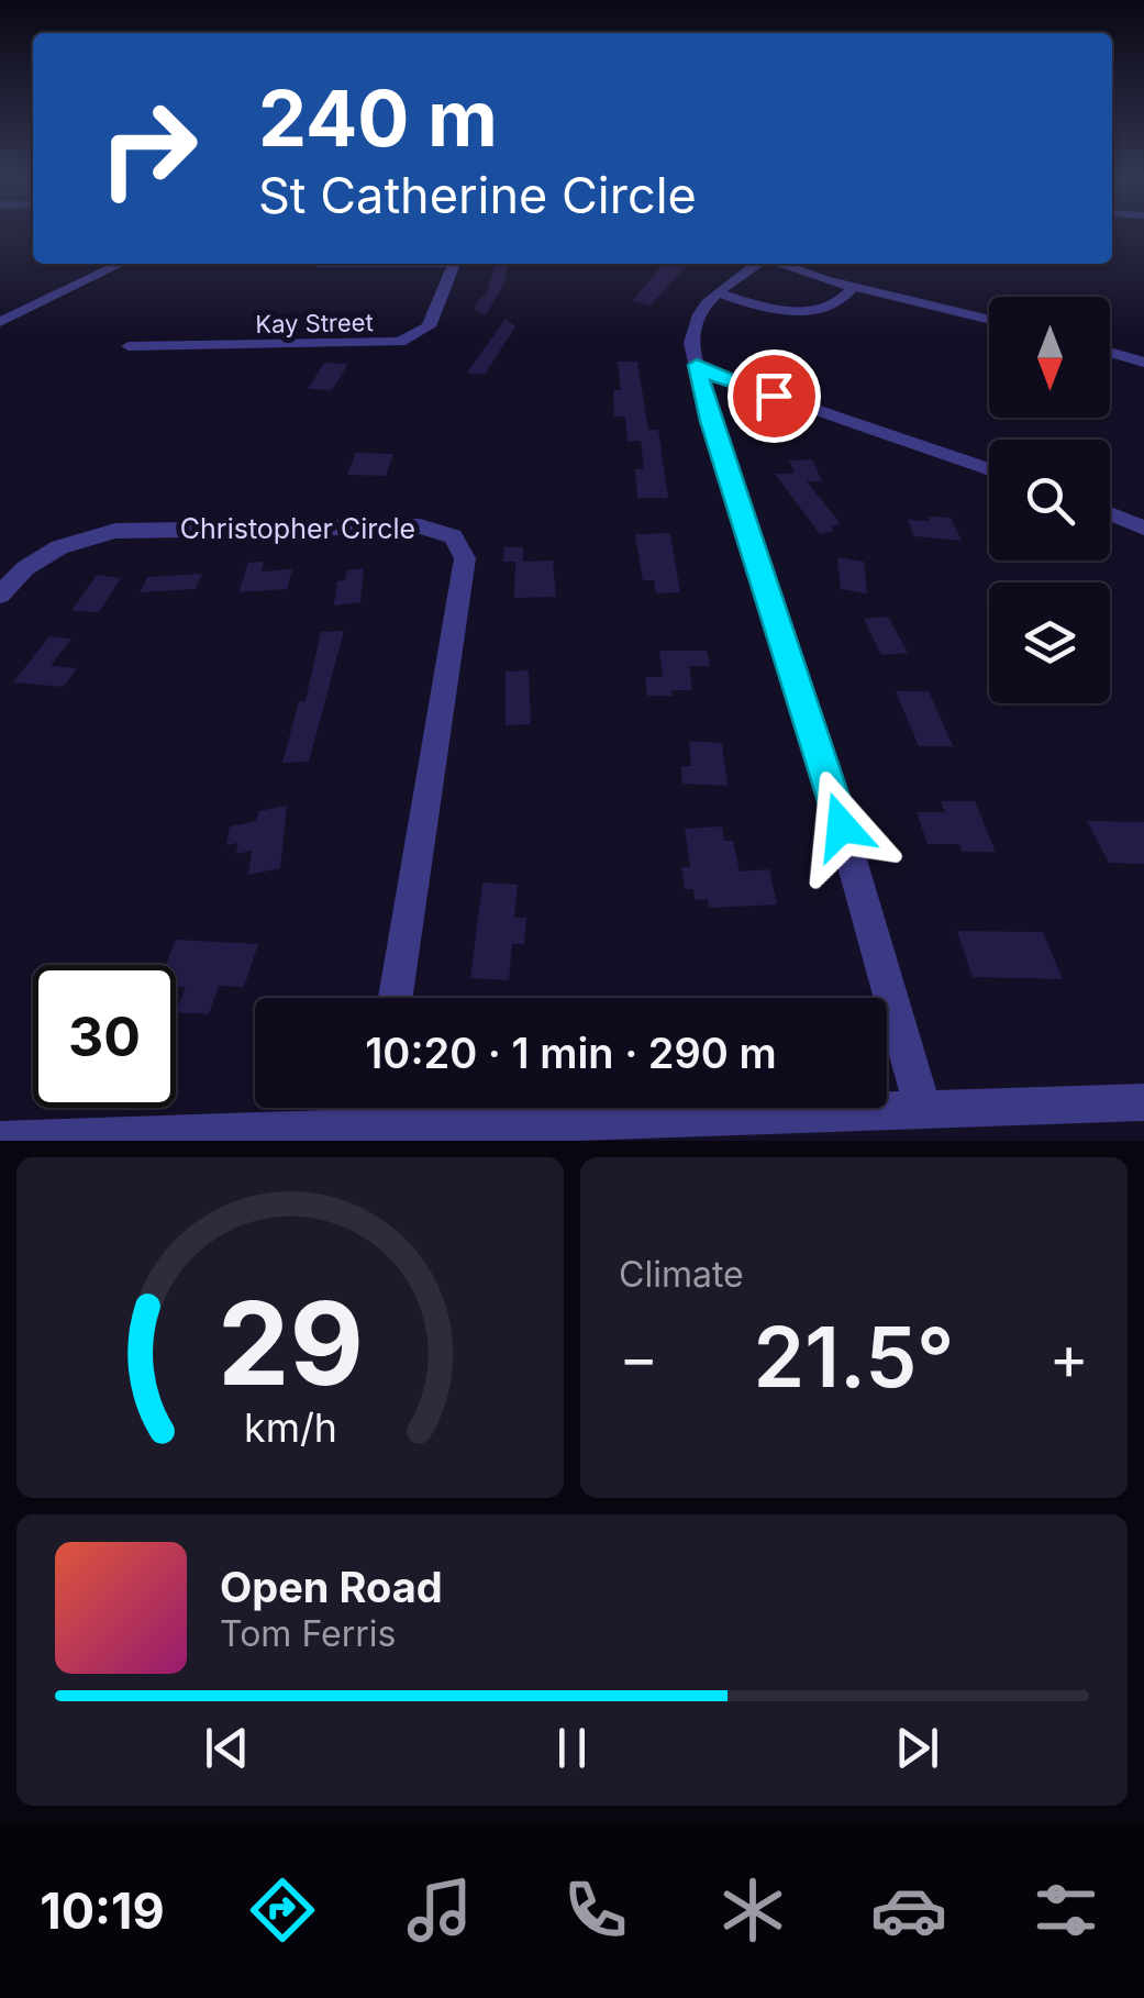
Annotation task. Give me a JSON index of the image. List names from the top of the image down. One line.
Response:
{"streets":{"street":["Kay Street","Christopher Circle"]},"north":"bottom","page":{"turn":["240 m","St Catherine Circle"],"limit":"30","trip":"10:20 · 1 min · 290 m","tile":"Climate","heat":["−","21.5°","+"],"song":["Open Road","Tom Ferris"],"tabs":"10:19","gauge":["29","km/h"]}}
